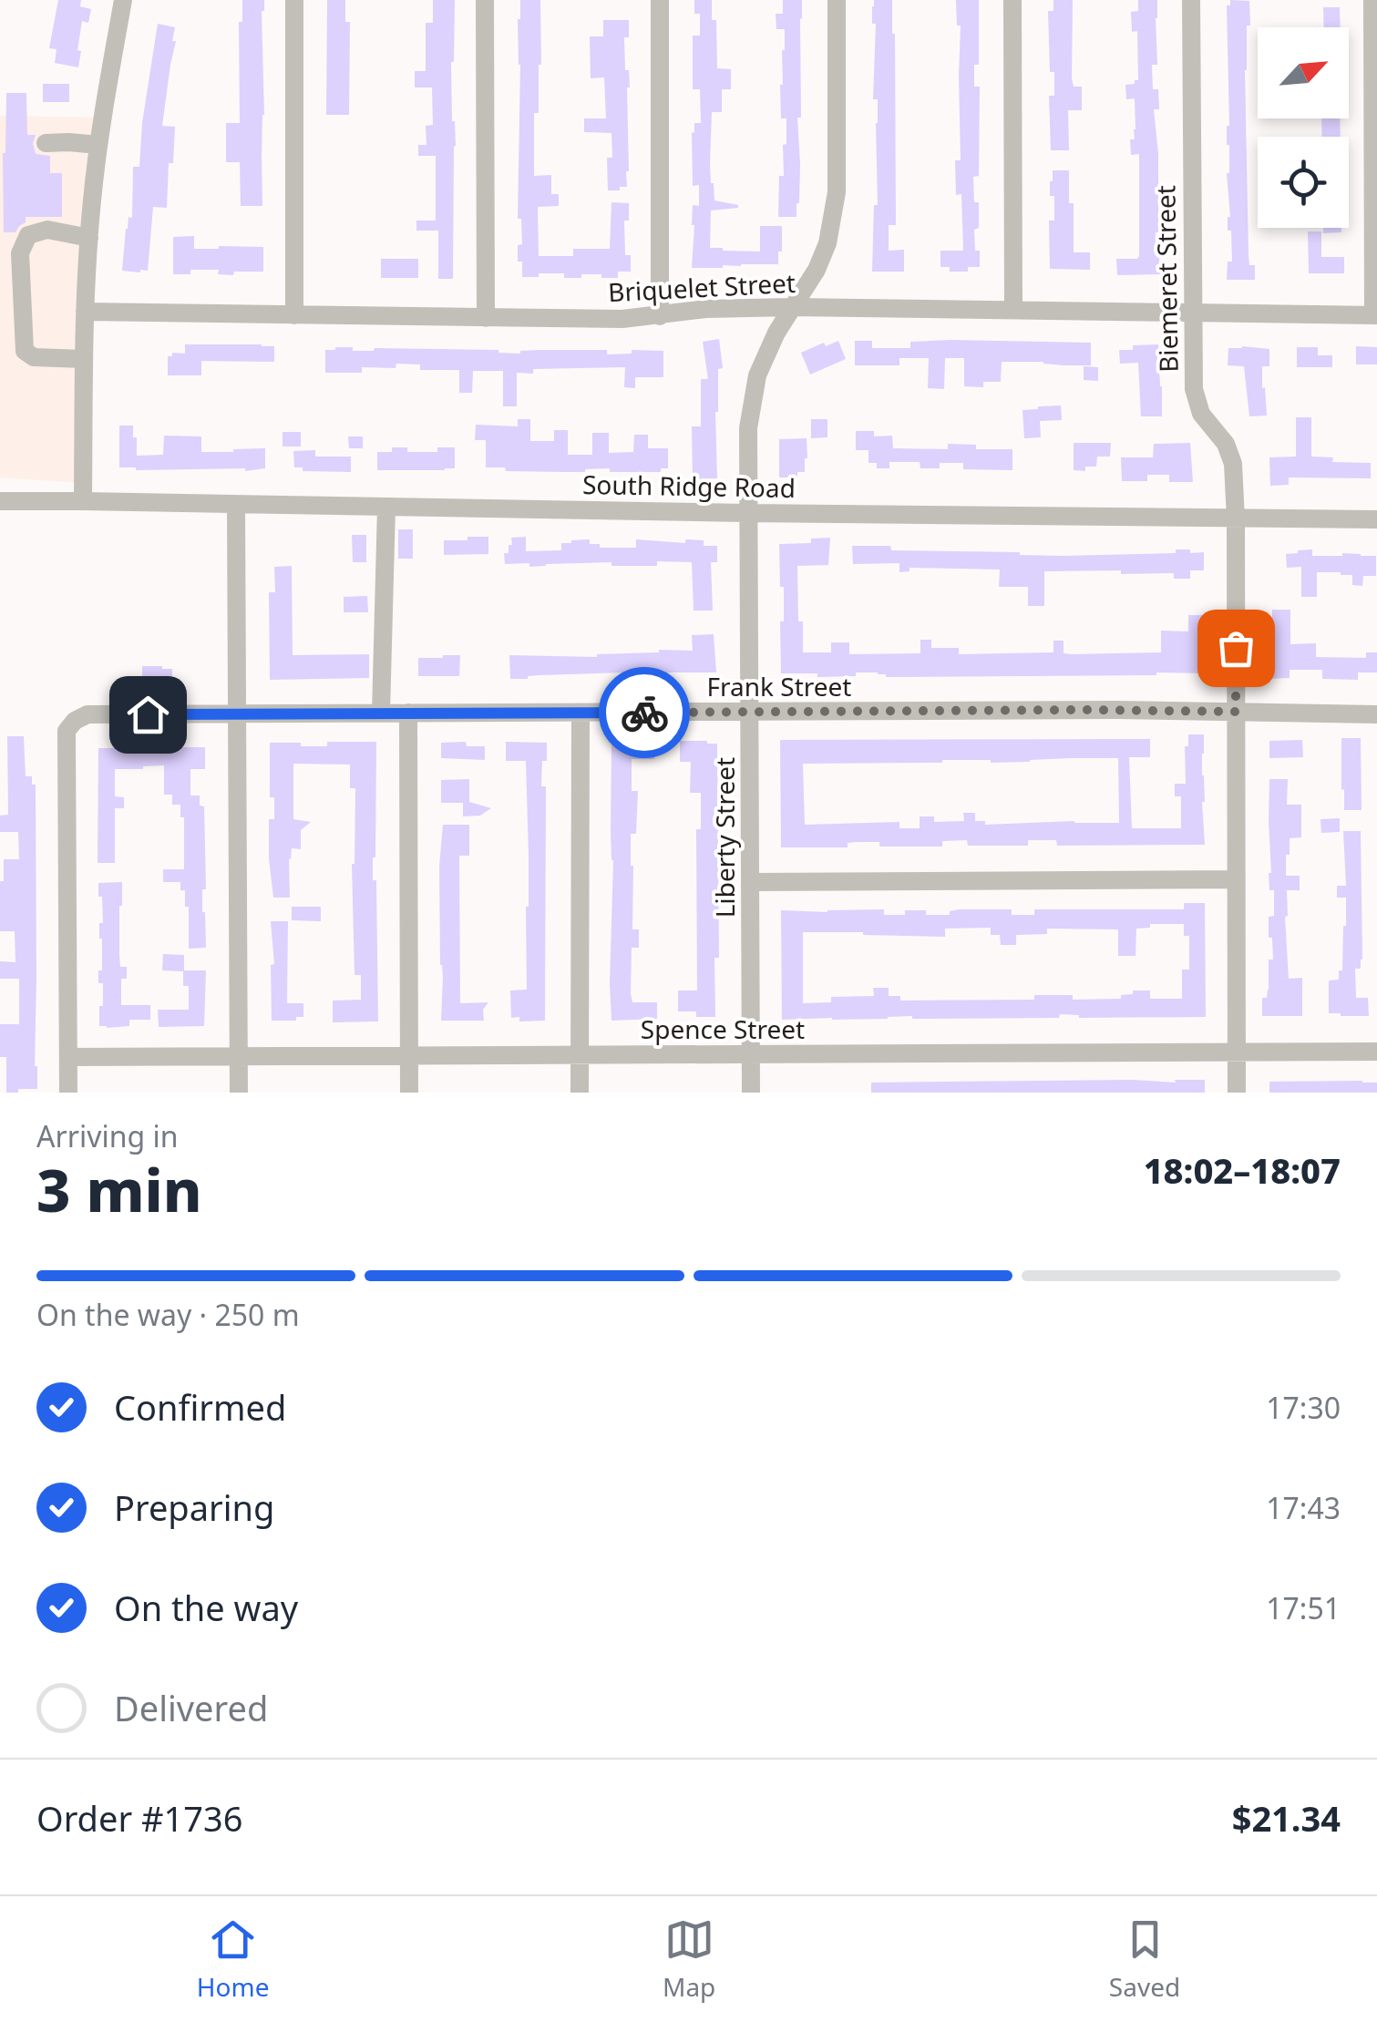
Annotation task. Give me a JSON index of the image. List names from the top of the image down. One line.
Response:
{"streets":{"street":["Biemeret Street","Briquelet Street","South Ridge Road","Frank Street","Liberty Street","Spence Street"]},"crossings":[["Biemeret Street","Briquelet Street"],["Biemeret Street","South Ridge Road"],["Biemeret Street","Frank Street"],["Biemeret Street","Spence Street"],["Briquelet Street","Liberty Street"],["South Ridge Road","Liberty Street"],["Frank Street","Liberty Street"],["Frank Street","Spence Street"],["Liberty Street","Spence Street"]],"north":"top right","page":{"heading":["3 min","Arriving in","18:02–18:07"],"panel":["Order #1736","$21.34"],"bar":"On the way · 250 m","list":[["Confirmed","17:30"],["Preparing","17:43"],["On the way","17:51"],"Delivered"],"tabs":["Home","Map","Saved"]}}
